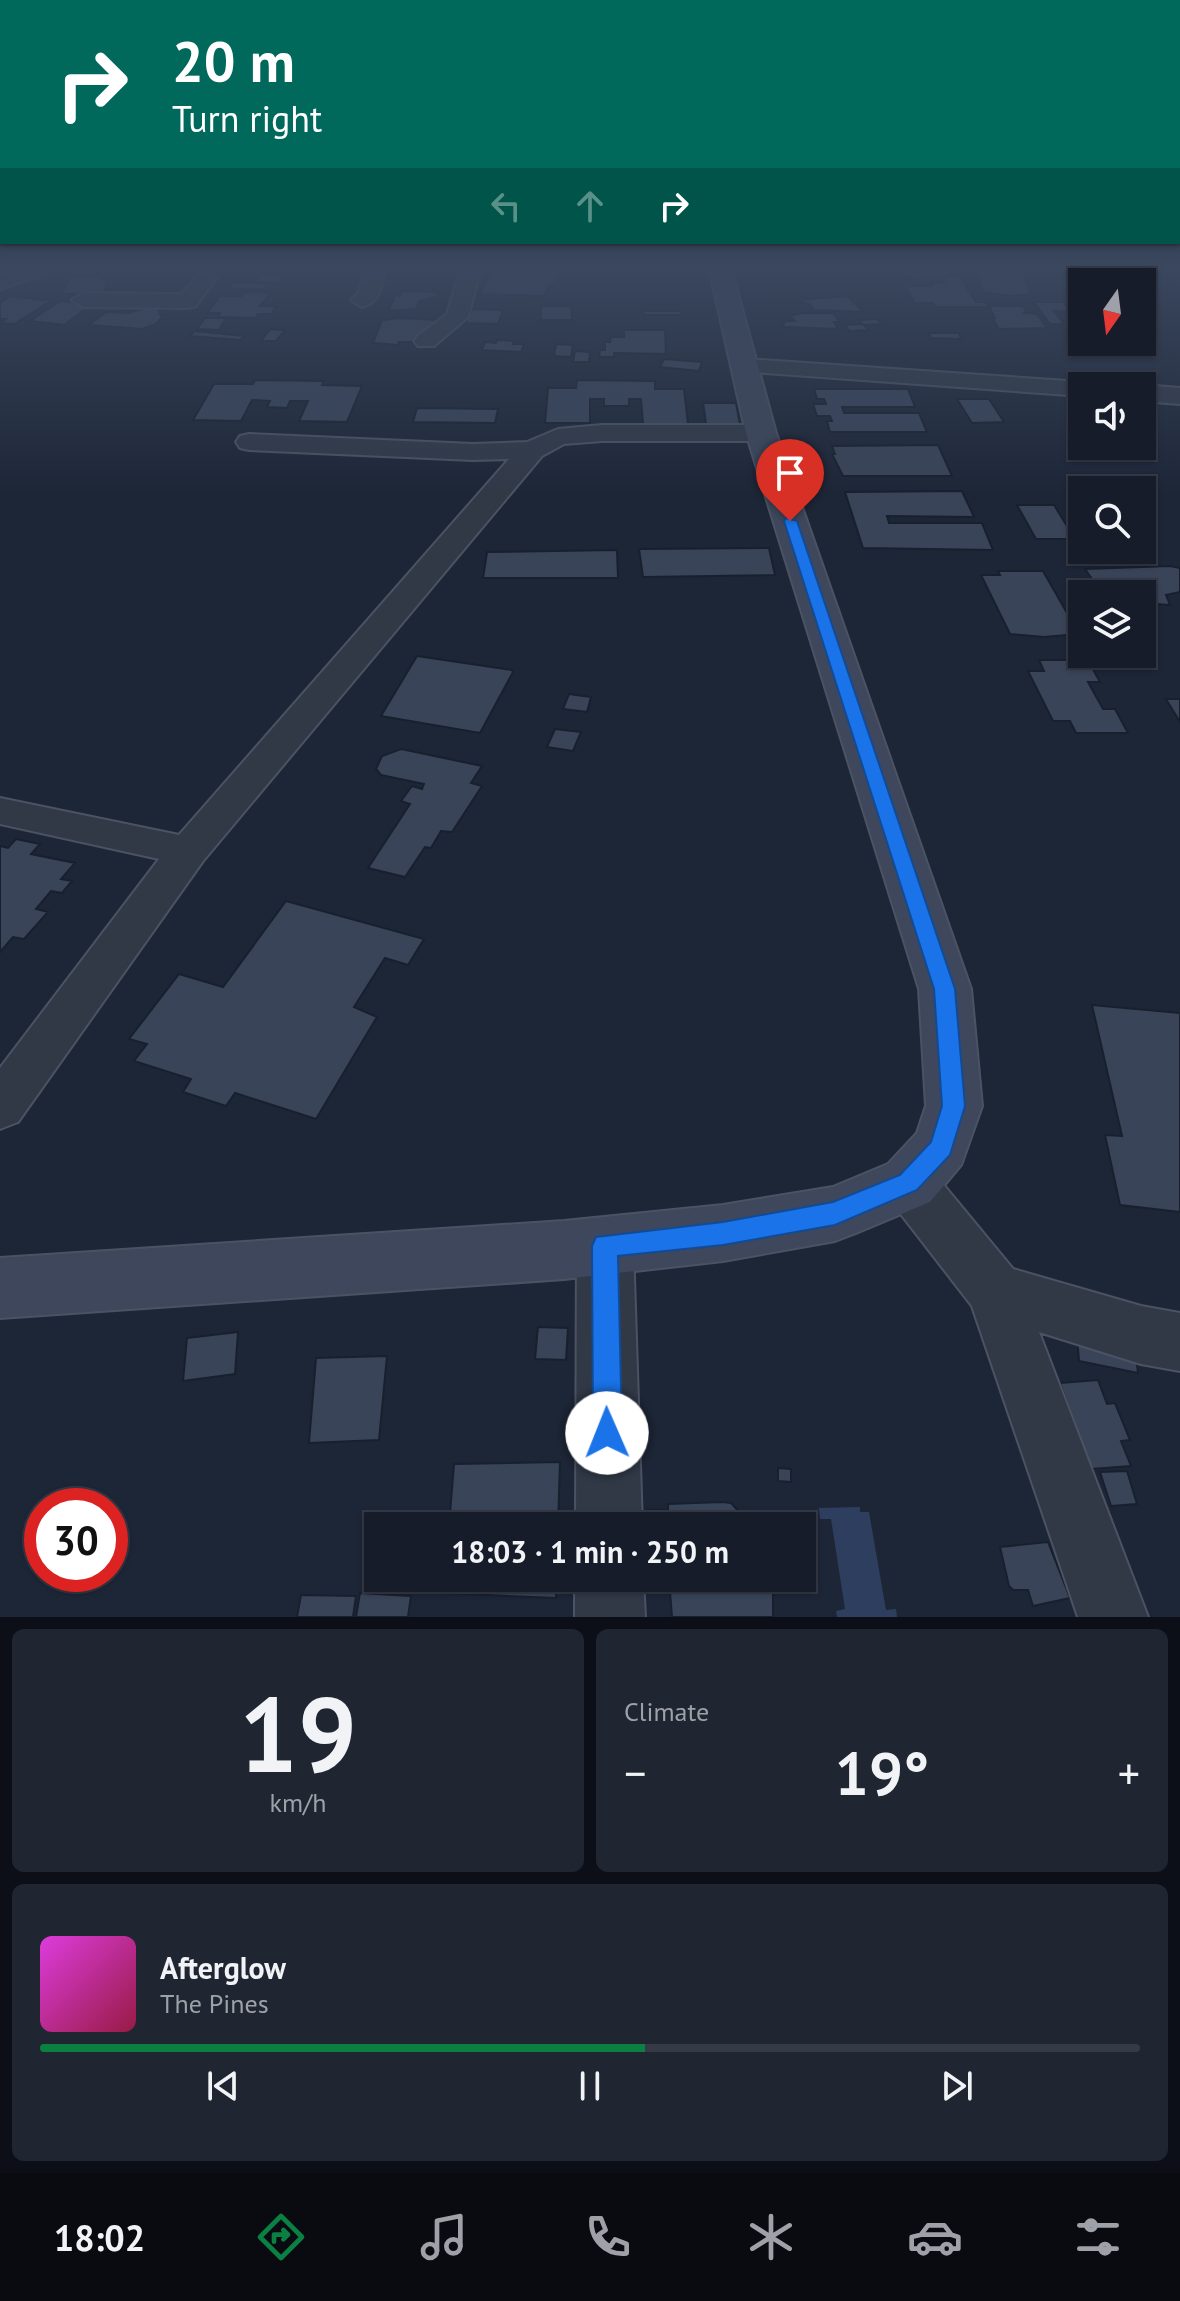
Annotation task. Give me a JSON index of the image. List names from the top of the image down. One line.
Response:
{"north":"bottom","page":{"turn":["20 m","Turn right"],"limit":"30","trip":"18:03 · 1 min · 250 m","tile":[["19","km/h"],"Climate"],"heat":["−","19°","+"],"song":["Afterglow","The Pines"],"tabs":"18:02"}}
